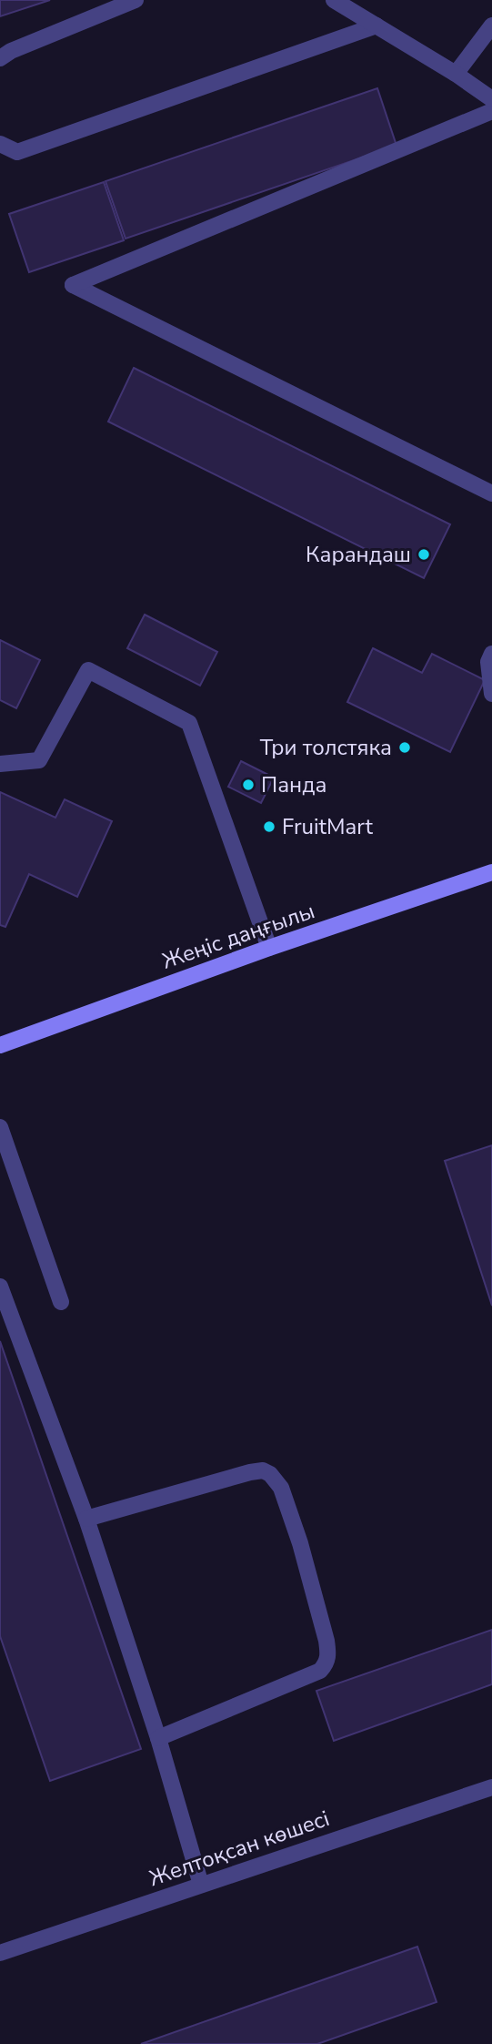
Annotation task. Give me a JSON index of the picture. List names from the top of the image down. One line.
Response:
{"streets":{"main road":["Жеңіс даңғылы"],"street":["Желтоқсан көшесі"]},"places":["Карандаш","Три толстяка","Панда","FruitMart"]}
